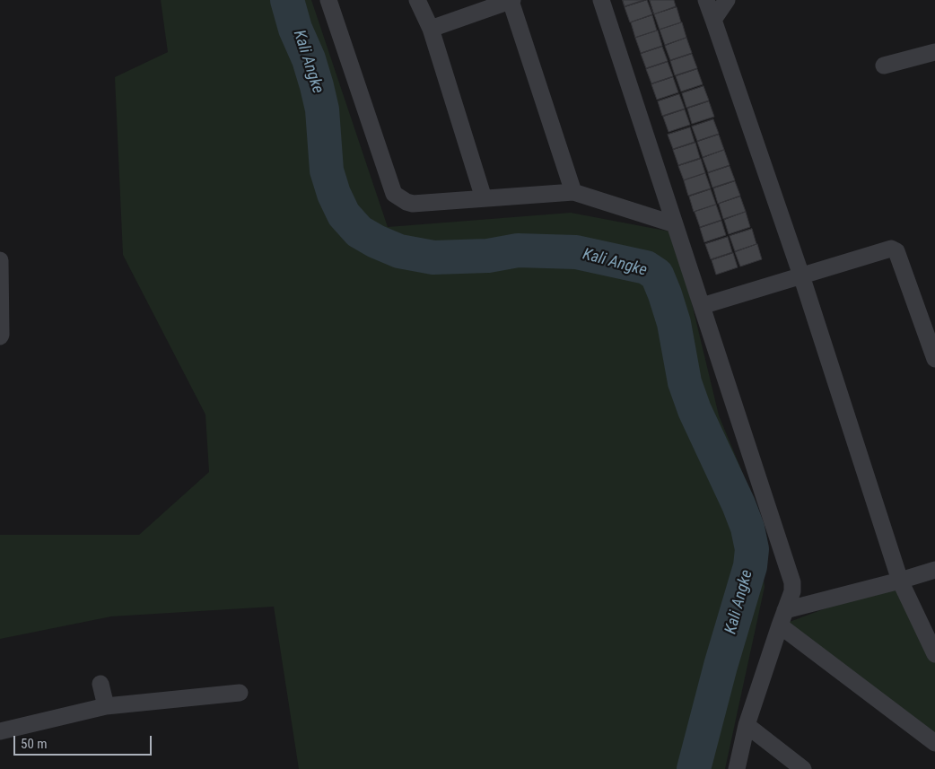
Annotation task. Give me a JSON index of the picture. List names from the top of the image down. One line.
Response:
{"water":["Kali Angke"],"scale_bar":"50 m"}
